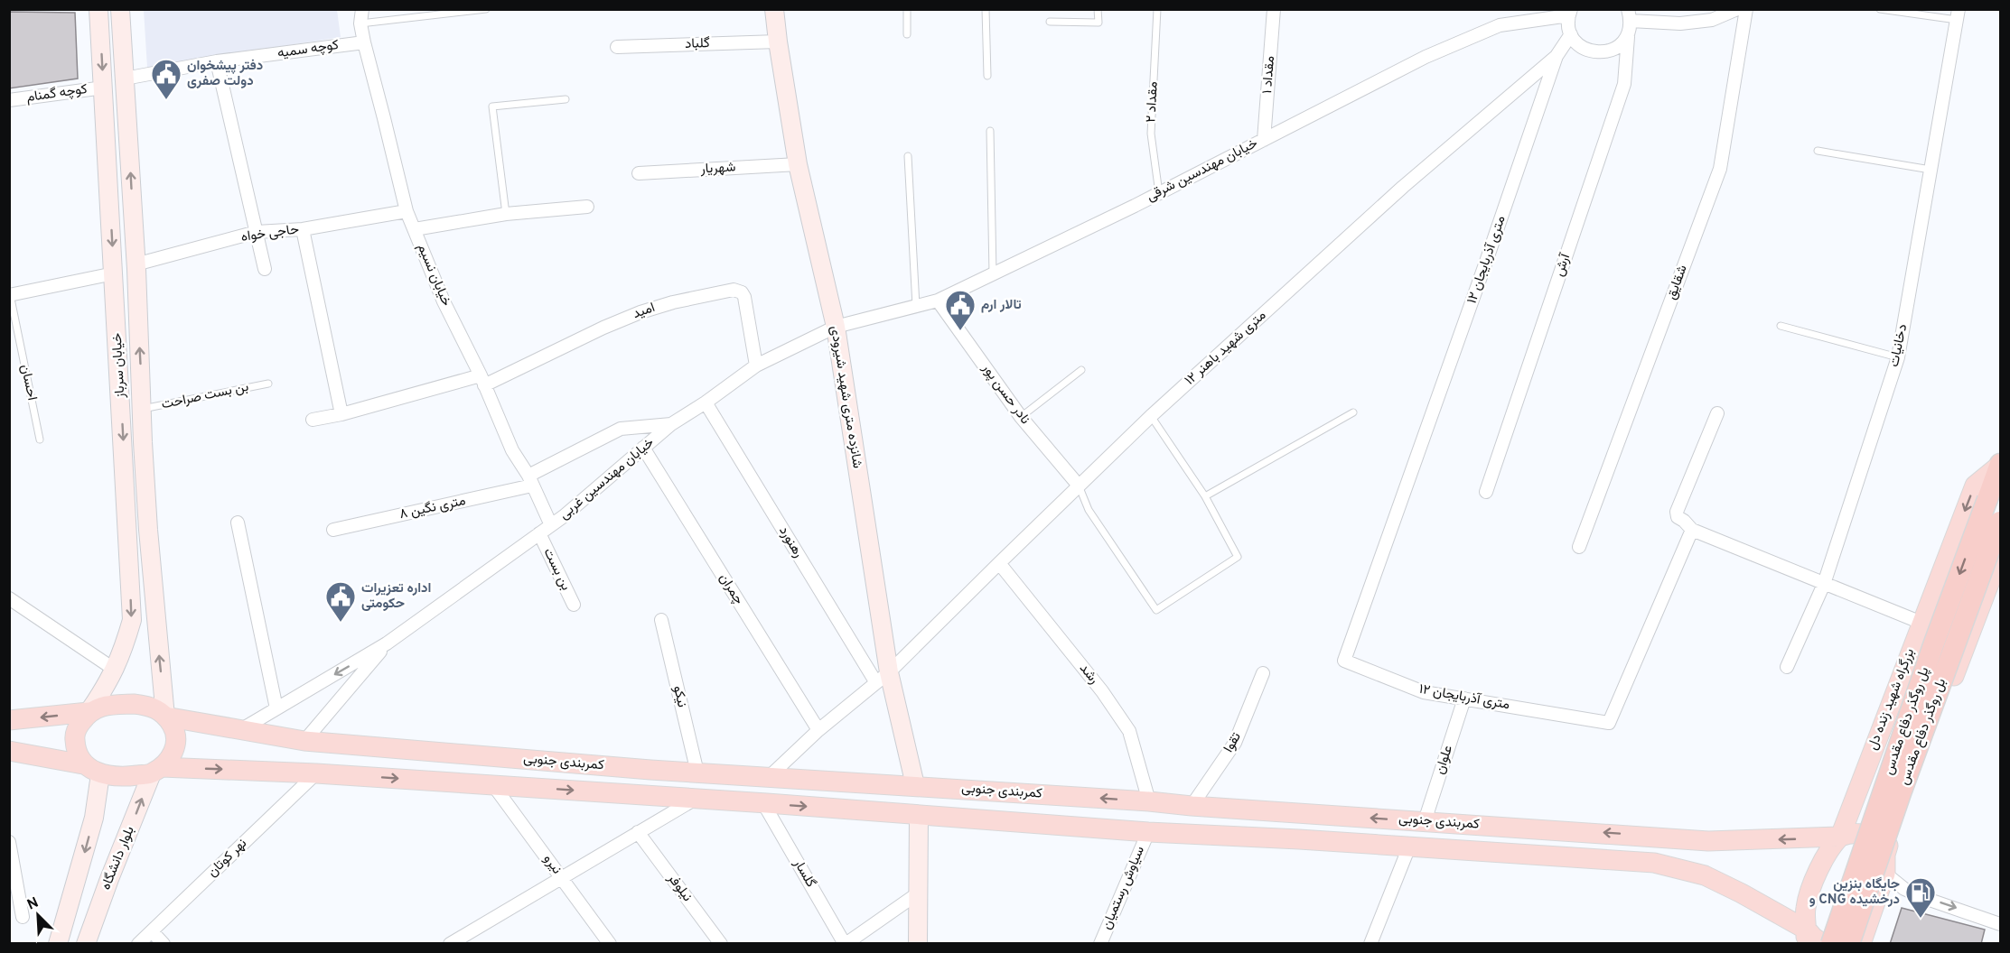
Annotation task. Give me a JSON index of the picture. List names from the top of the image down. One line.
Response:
{"streets":{"highway":["بزرگراه شهید زنده دل","پل روگذر دفاع مقدس","بل روگذر دفاع مقدس"],"main road":["خیابان سرباز","شانزده متری شهید شیرودی","کمربندی جنوبی","بلوار دانشگاه"],"street":["گلباد","کوچه سمیه","مقداد ۱","کوچه گمنام","شهریار","خیابان مهندسین شرقی","حاجی خواه","۱۲ متری آذربایجان","آرش","خیابان نسیم","شقایق","امید","دخانیات","۱۲ متری شهید باهنر","نادر حسن پور","خیابان مهندسین غربی","۸ متری نگین","رهنورد","بن بست","چمران","رشد","نیکو","تقوا","علوان","نهر کوتان","نیرو","گلسار","نیلوفر","سیاوش رستمیان"],"lane":["مقداد ۲","احسان","بن بست صراحت"]},"crossings":[["گلباد","شانزده متری شهید شیرودی"],["کوچه سمیه","خیابان نسیم"],["کوچه سمیه","خیابان سرباز"],["مقداد ۱","خیابان مهندسین شرقی"],["کوچه گمنام","خیابان سرباز"],["مقداد ۲","خیابان مهندسین شرقی"],["شهریار","شانزده متری شهید شیرودی"],["خیابان مهندسین شرقی","نادر حسن پور"],["خیابان مهندسین شرقی","شانزده متری شهید شیرودی"],["خیابان مهندسین شرقی","خیابان مهندسین غربی"],["حاجی خواه","خیابان نسیم"],["حاجی خواه","خیابان سرباز"],["۱۲ متری آذربایجان","۱۲ متری شهید باهنر"],["۱۲ متری آذربایجان","علوان"],["خیابان نسیم","امید"],["خیابان نسیم","خیابان مهندسین غربی"],["خیابان نسیم","۸ متری نگین"],["امید","خیابان مهندسین غربی"],["۱۲ متری شهید باهنر","نادر حسن پور"],["۱۲ متری شهید باهنر","شانزده متری شهید شیرودی"],["۱۲ متری شهید باهنر","رهنورد"],["۱۲ متری شهید باهنر","چمران"],["۱۲ متری شهید باهنر","رشد"],["۱۲ متری شهید باهنر","کمربندی جنوبی"],["خیابان سرباز","بن بست صراحت"],["خیابان سرباز","کمربندی جنوبی"],["خیابان سرباز","بلوار دانشگاه"],["شانزده متری شهید شیرودی","خیابان مهندسین غربی"],["شانزده متری شهید شیرودی","رهنورد"],["شانزده متری شهید شیرودی","کمربندی جنوبی"],["خیابان مهندسین غربی","۸ متری نگین"],["خیابان مهندسین غربی","رهنورد"],["خیابان مهندسین غربی","بن بست"],["خیابان مهندسین غربی","چمران"],["رشد","کمربندی جنوبی"],["نیکو","کمربندی جنوبی"],["بزرگراه شهید زنده دل","پل روگذر دفاع مقدس"],["بزرگراه شهید زنده دل","کمربندی جنوبی"],["تقوا","کمربندی جنوبی"],["علوان","کمربندی جنوبی"],["کمربندی جنوبی","بلوار دانشگاه"],["کمربندی جنوبی","نهر کوتان"],["کمربندی جنوبی","نیرو"],["کمربندی جنوبی","گلسار"],["کمربندی جنوبی","سیاوش رستمیان"]],"one_way":["پل روگذر دفاع مقدس"],"places":{"public building":["دفتر پیشخوان دولت صفری","تالار ارم","اداره تعزیرات حکومتی"],"fuel station":["جایگاه بنزین و CNG درخشیده"]},"north":"top left"}
